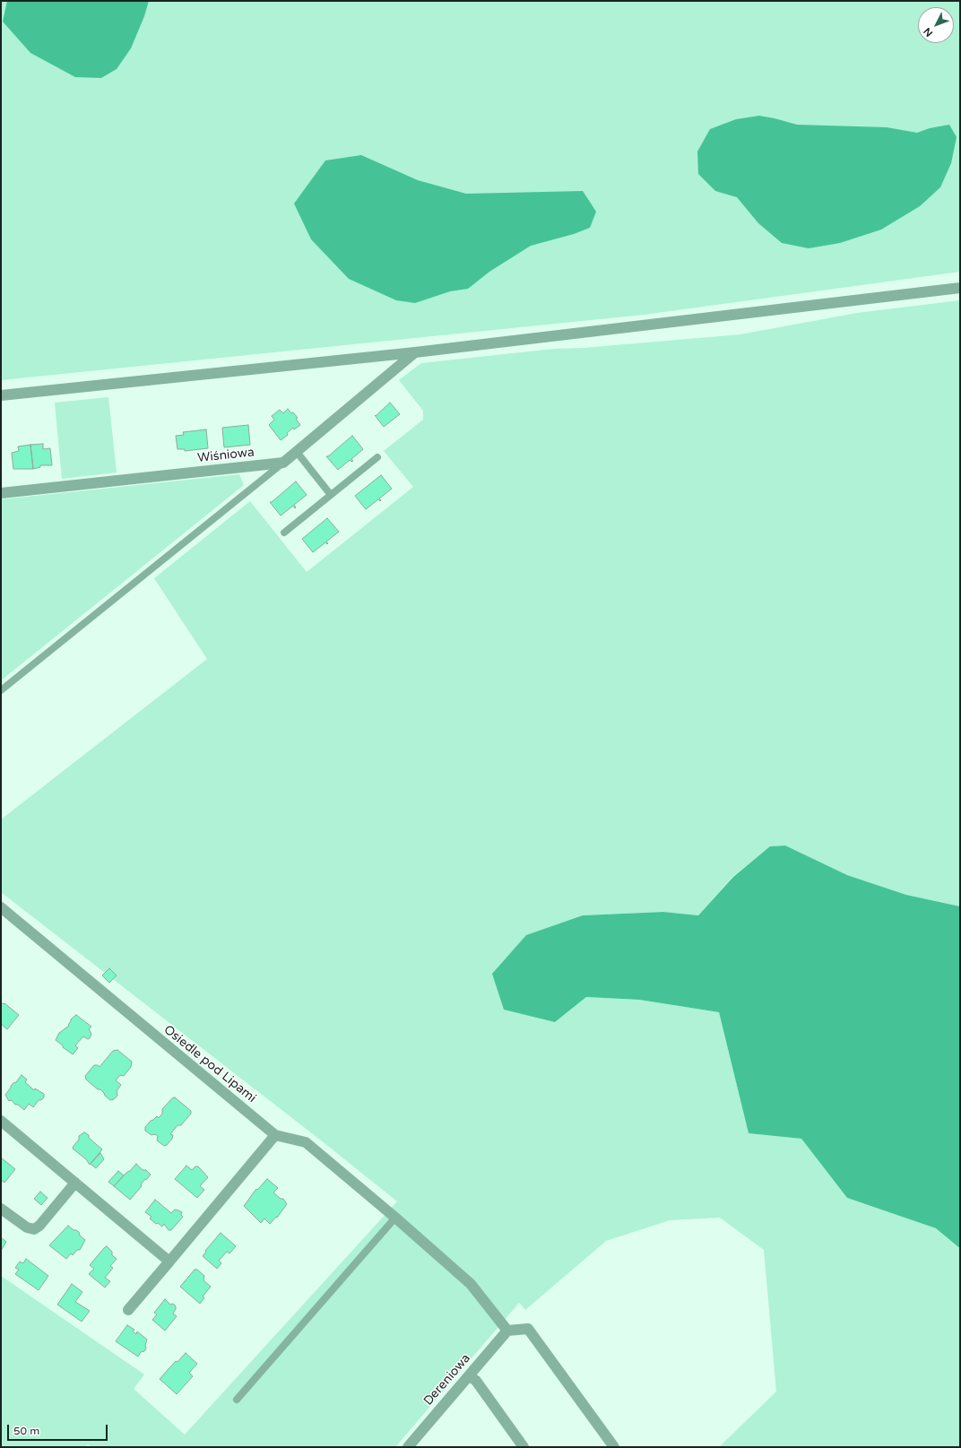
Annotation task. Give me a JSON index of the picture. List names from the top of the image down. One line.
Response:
{"streets":{"street":["Wiśniowa","Osiedle pod Lipami","Dereniowa"]},"scale_bar":"50 m","north":"bottom left"}
